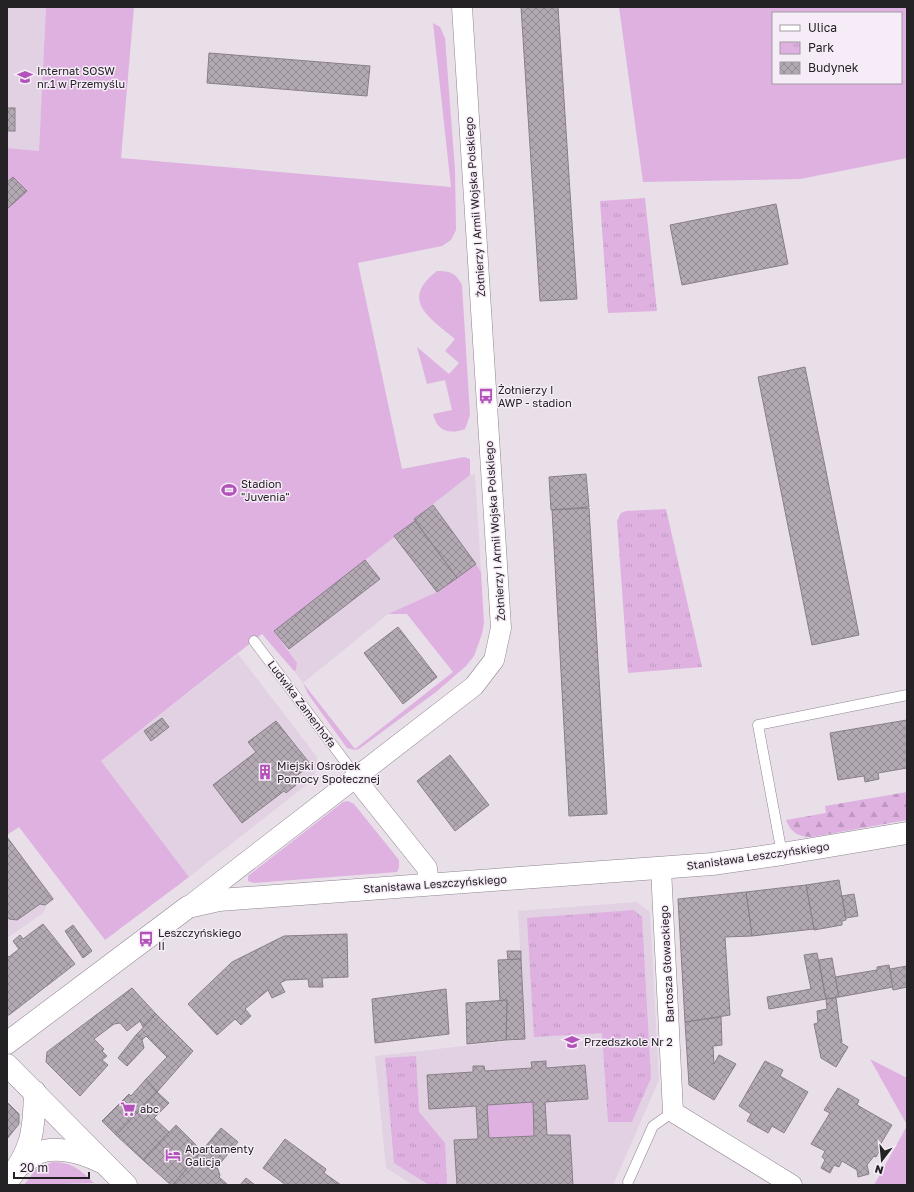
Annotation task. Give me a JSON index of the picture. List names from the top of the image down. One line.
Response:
{"streets":{"street":["Żołnierzy I Armii Wojska Polskiego","Ludwika Zamenhofa","Stanisława Leszczyńskiego","Bartosza Głowackiego"]},"crossings":[["Żołnierzy I Armii Wojska Polskiego","Ludwika Zamenhofa"],["Żołnierzy I Armii Wojska Polskiego","Stanisława Leszczyńskiego"],["Ludwika Zamenhofa","Stanisława Leszczyńskiego"],["Stanisława Leszczyńskiego","Bartosza Głowackiego"]],"places":{"school or university":["Internat SOSW nr.1 w Przemyślu","Przedszkole Nr 2"],"bus stop":["Żołnierzy I AWP - stadion","Leszczyńskiego II"],"sports":["Stadion \"Juvenia\""],"building":["Miejski Ośrodek Pomocy Społecznej"],"supermarket":["abc"],"hotel":["Apartamenty Galicja"]},"legend":["Ulica","Park","Budynek"],"scale_bar":"20 m","north":"bottom"}
